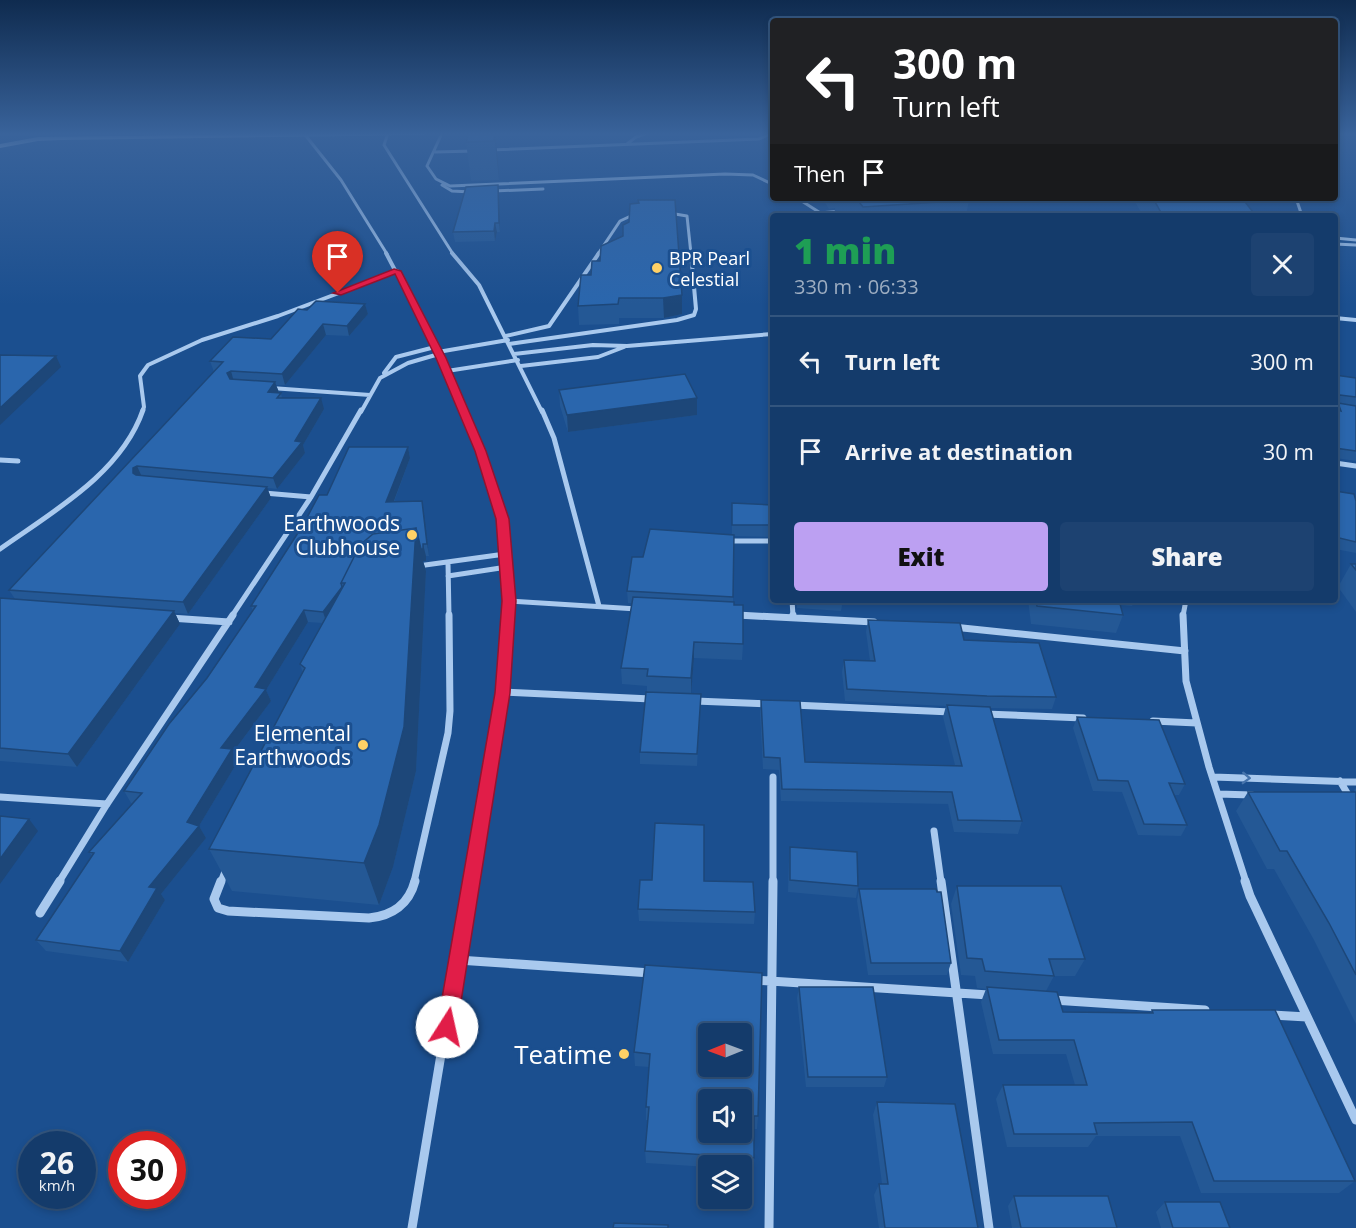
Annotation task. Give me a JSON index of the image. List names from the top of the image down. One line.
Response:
{"places":["BPR Pearl Celestial","Earthwoods Clubhouse","Elemental Earthwoods","Teatime"],"north":"left","page":{"turn":["300 m","Turn left"],"then":"Then","heading":["1 min","330 m · 06:33"],"list":[{"name":"Turn left","value":"300 m"},{"name":"Arrive at destination","value":"30 m"}],"buttons":["Exit","Share"],"speed":"26 km/h","limit":"30"}}
